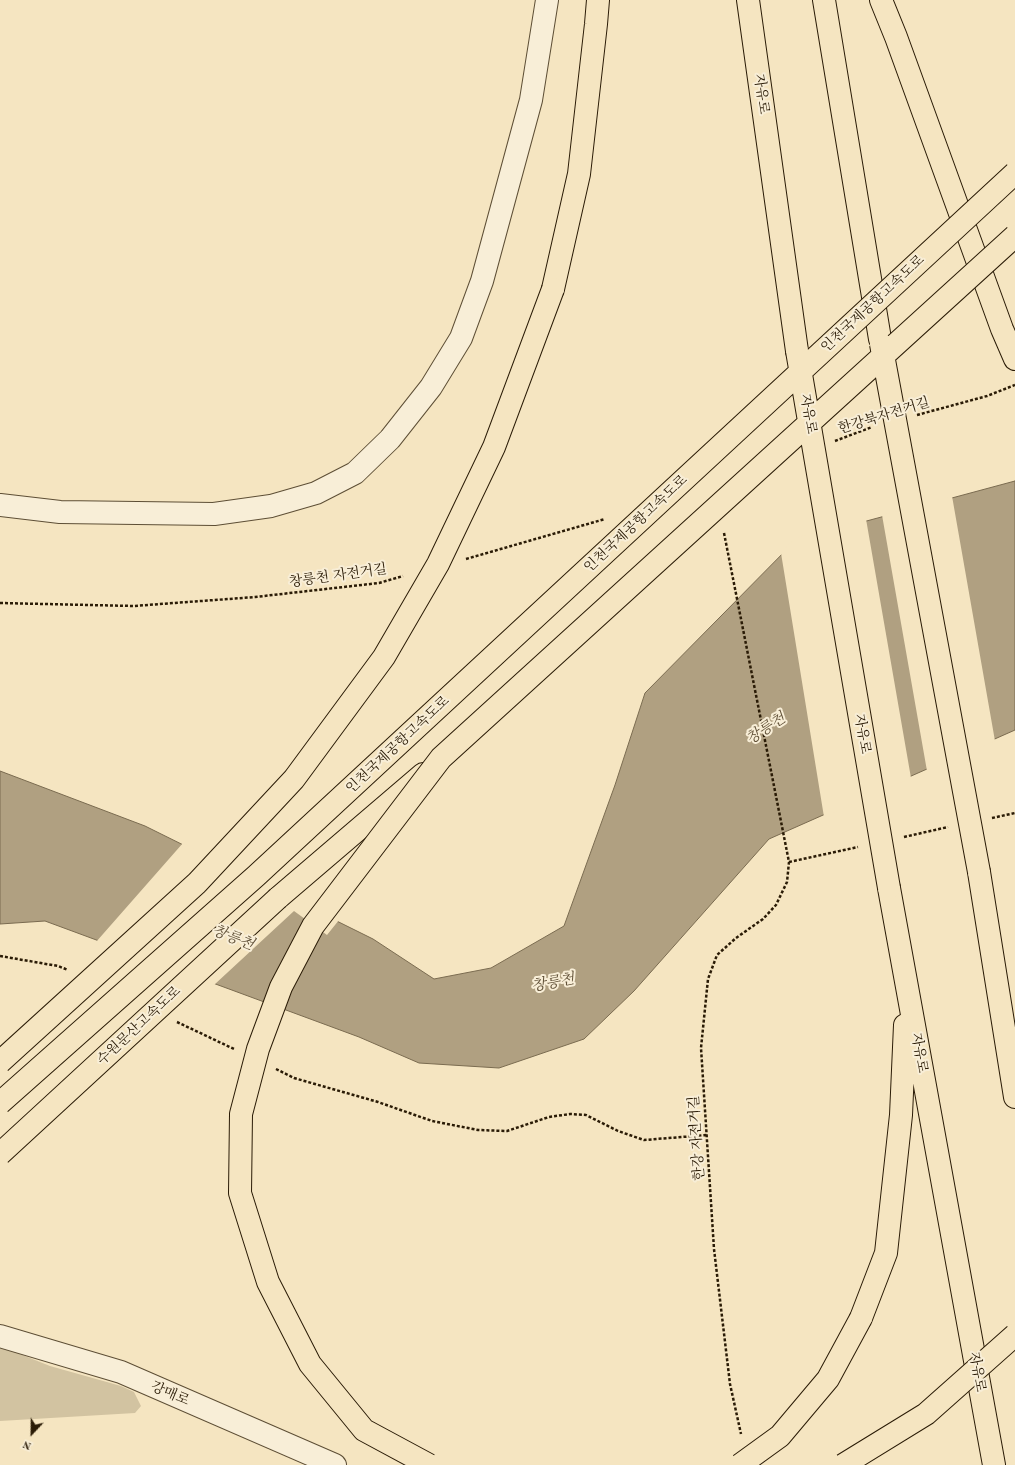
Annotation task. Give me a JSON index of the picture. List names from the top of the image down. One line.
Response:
{"streets":{"highway":["자유로","인천국제공항고속도로","수원문산고속도로"],"street":["강매로"],"path":["한강북자전거길","창릉천 자전거길","한강 자전거길"]},"water":["창릉천"],"north":"bottom"}
